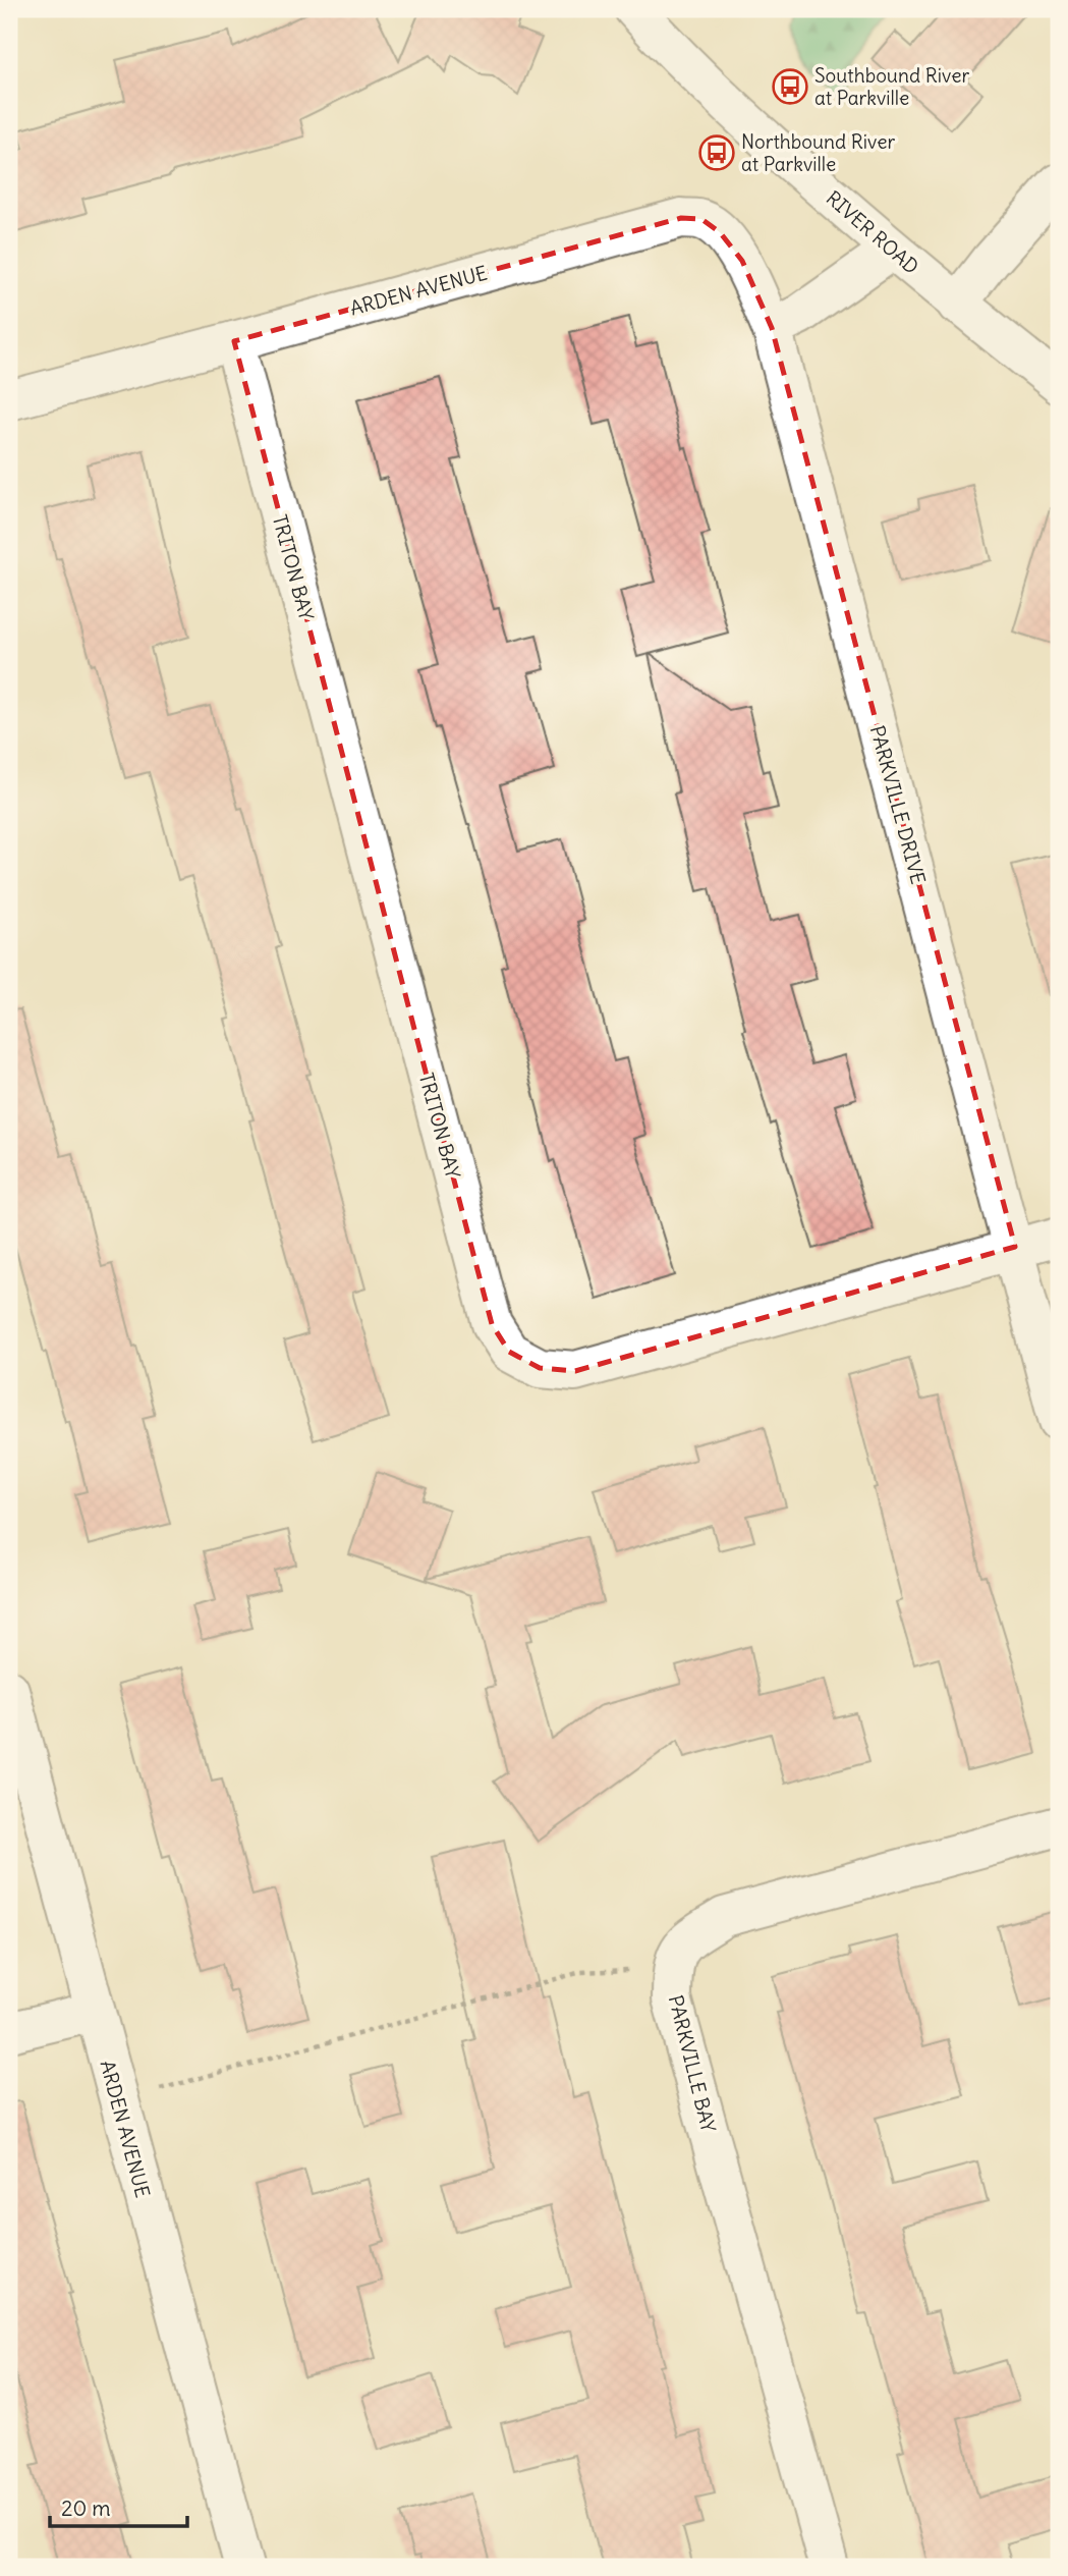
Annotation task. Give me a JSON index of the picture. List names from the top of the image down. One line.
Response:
{"streets":{"street":["RIVER ROAD","ARDEN AVENUE","TRITON BAY","PARKVILLE DRIVE","PARKVILLE BAY"]},"crossings":[["ARDEN AVENUE","TRITON BAY"],["ARDEN AVENUE","PARKVILLE DRIVE"],["TRITON BAY","PARKVILLE DRIVE"]],"places":{"bus stop":["Southbound River at Parkville","Northbound River at Parkville"]},"scale_bar":"20 m"}
